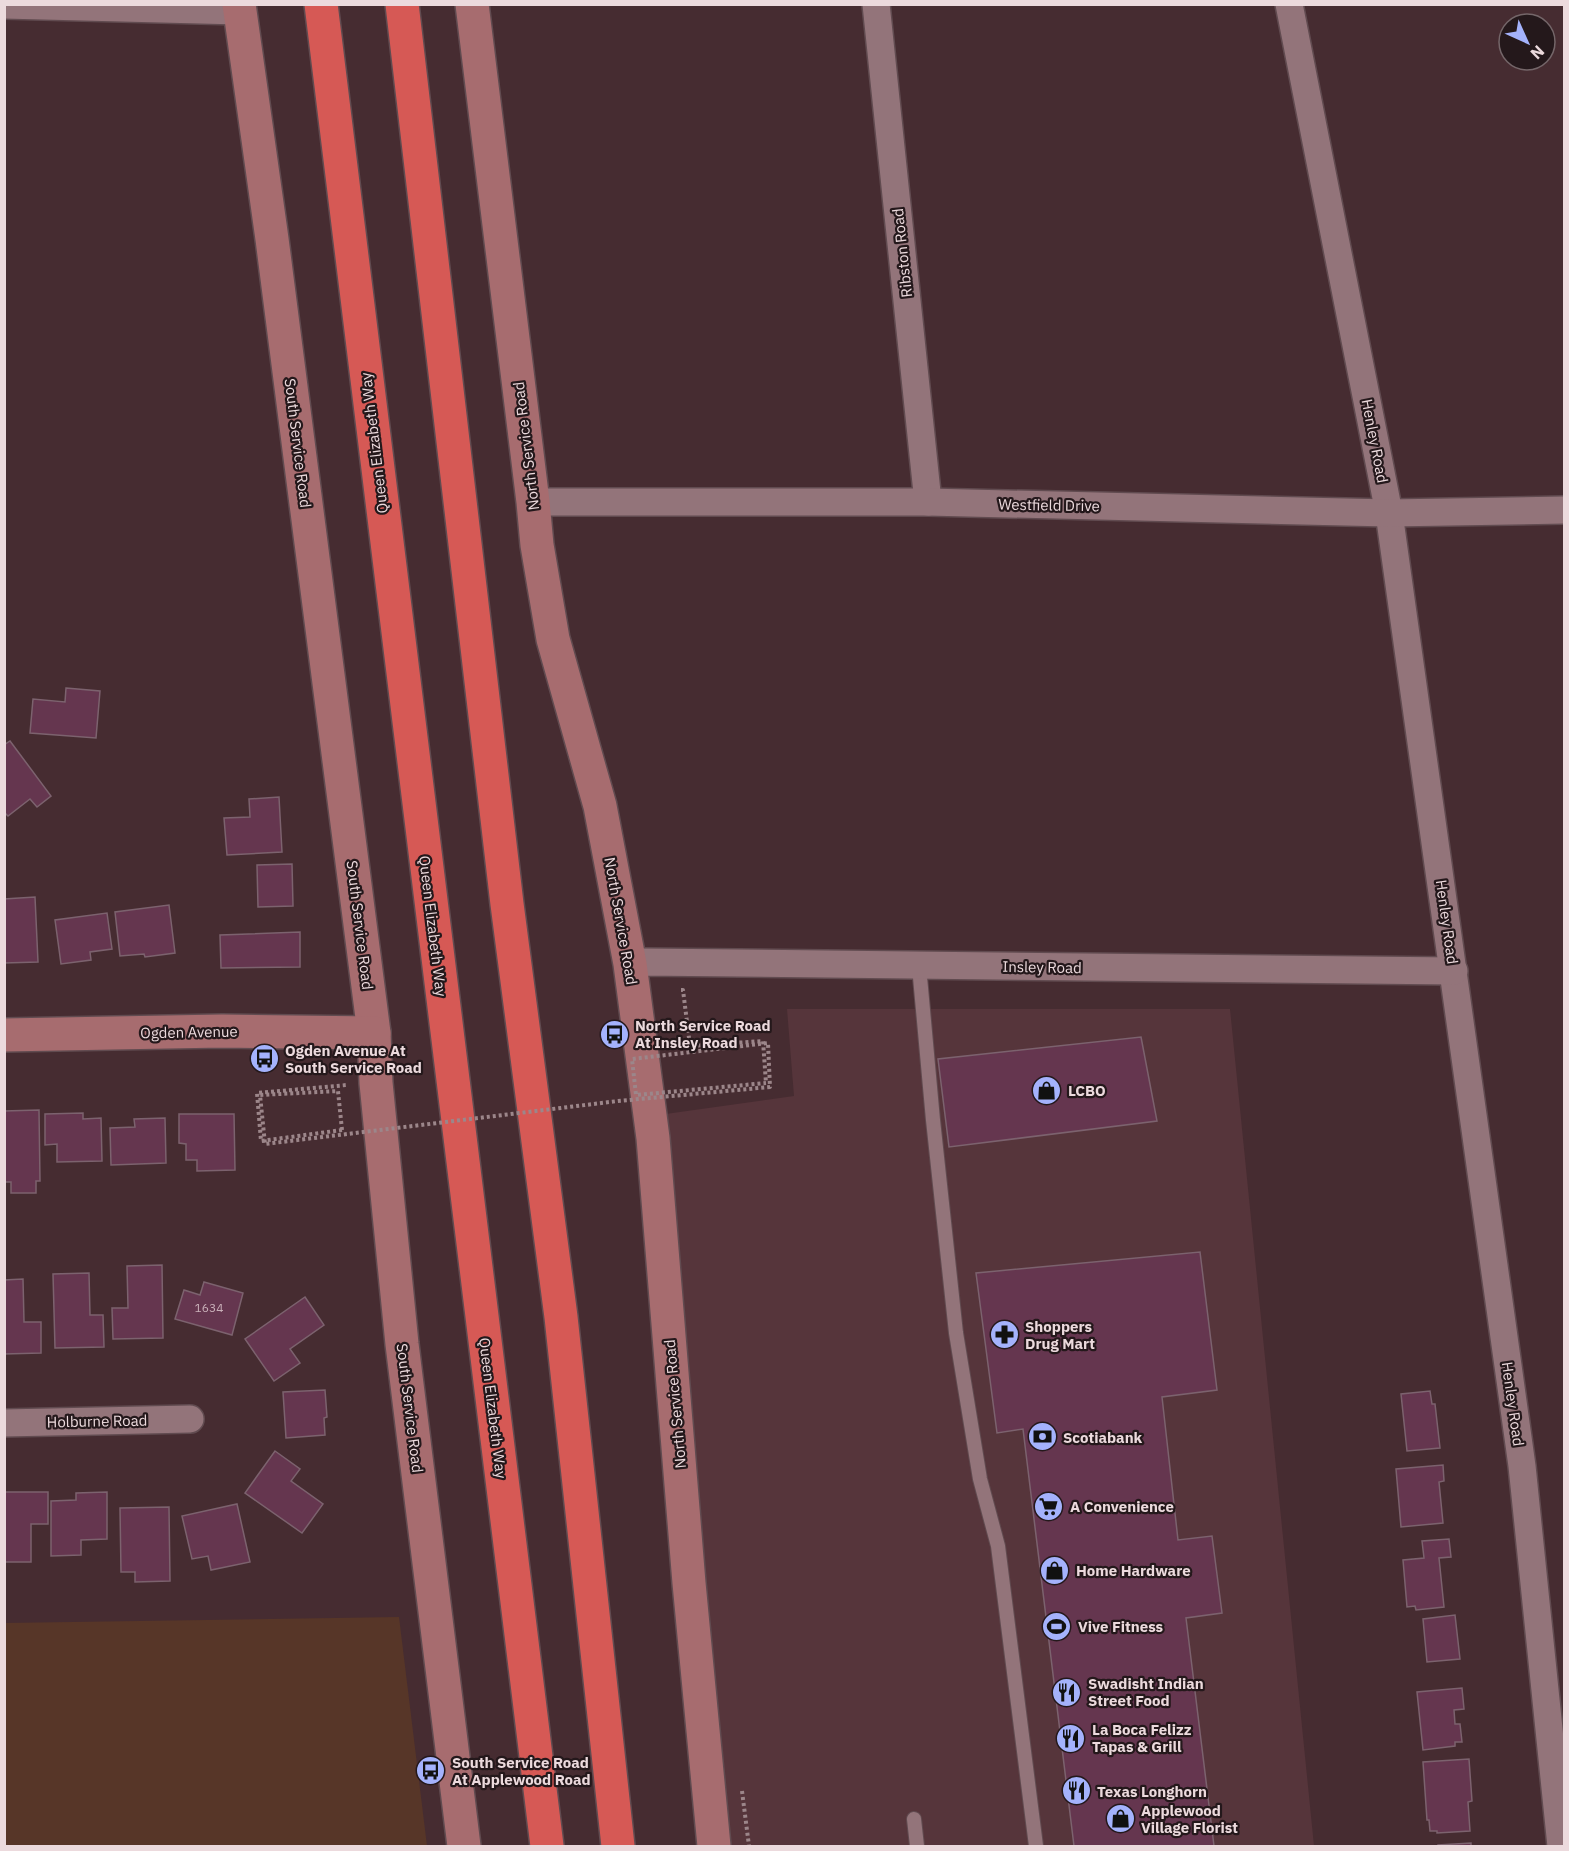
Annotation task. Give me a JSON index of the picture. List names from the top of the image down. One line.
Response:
{"streets":{"highway":["Queen Elizabeth Way"],"main road":["South Service Road","North Service Road","Ogden Avenue"],"street":["Ribston Road","Henley Road","Westfield Drive","Insley Road","Holburne Road"]},"crossings":[["Ribston Road","Westfield Drive"],["Henley Road","Westfield Drive"],["Henley Road","Insley Road"],["South Service Road","Ogden Avenue"],["North Service Road","Westfield Drive"],["North Service Road","Insley Road"]],"places":{"bus stop":["North Service Road At Insley Road","Ogden Avenue At South Service Road","South Service Road At Applewood Road"],"shop":["LCBO","Home Hardware","Applewood Village Florist"],"pharmacy":["Shoppers Drug Mart"],"bank":["Scotiabank"],"supermarket":["A Convenience"],"sports":["Vive Fitness"],"restaurant":["Swadisht Indian Street Food","La Boca Felizz Tapas & Grill","Texas Longhorn"]},"house_numbers":["1634"],"north":"bottom right"}
